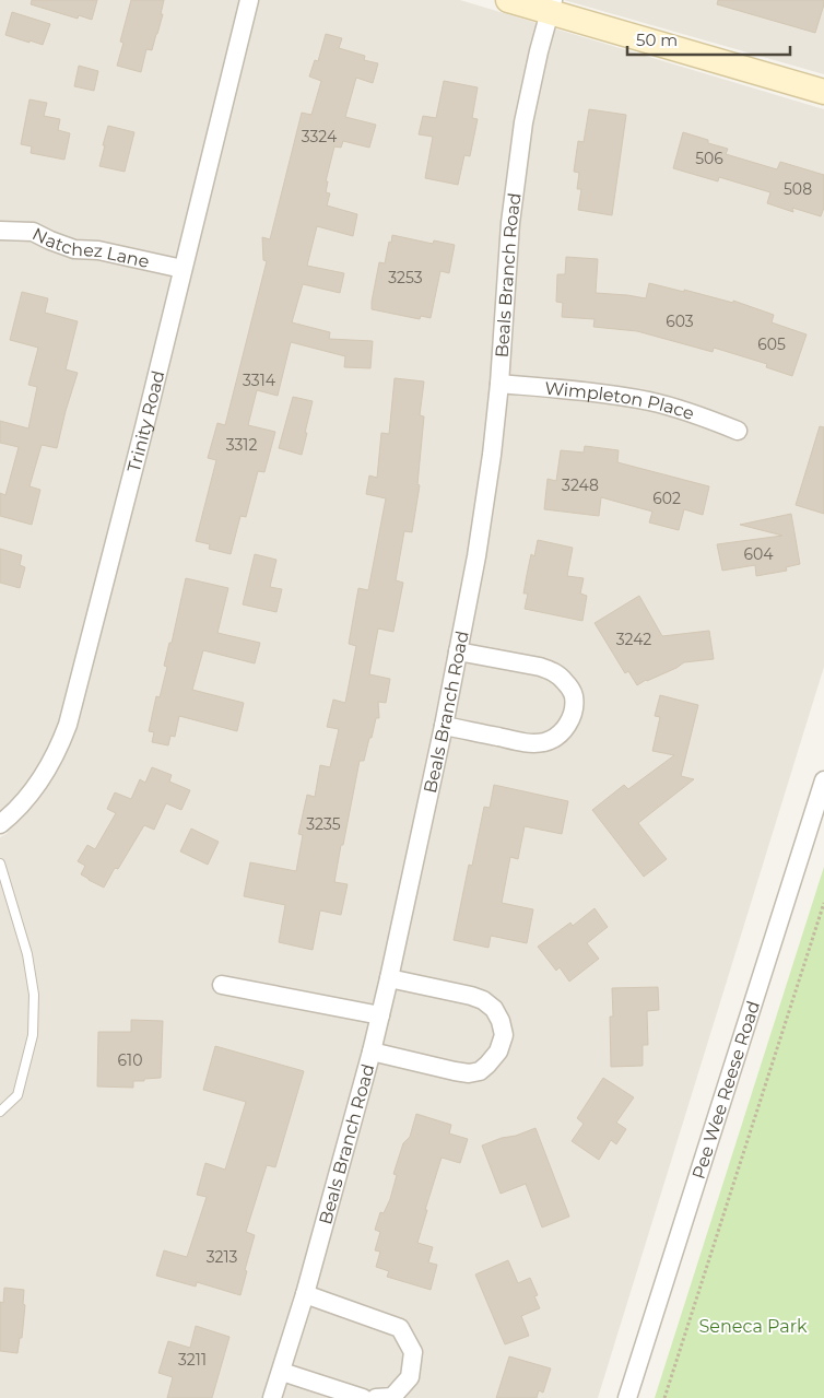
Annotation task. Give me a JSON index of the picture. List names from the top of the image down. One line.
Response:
{"streets":{"street":["Natchez Lane","Beals Branch Road","Wimpleton Place","Trinity Road","Pee Wee Reese Road"]},"crossings":[["Natchez Lane","Trinity Road"],["Beals Branch Road","Wimpleton Place"]],"parks":["Seneca Park"],"house_numbers":["3324","506","508","3253","603","605","3314","3312","3248","602","604","3242","3235","610","3213","3211"],"scale_bar":"50 m"}
